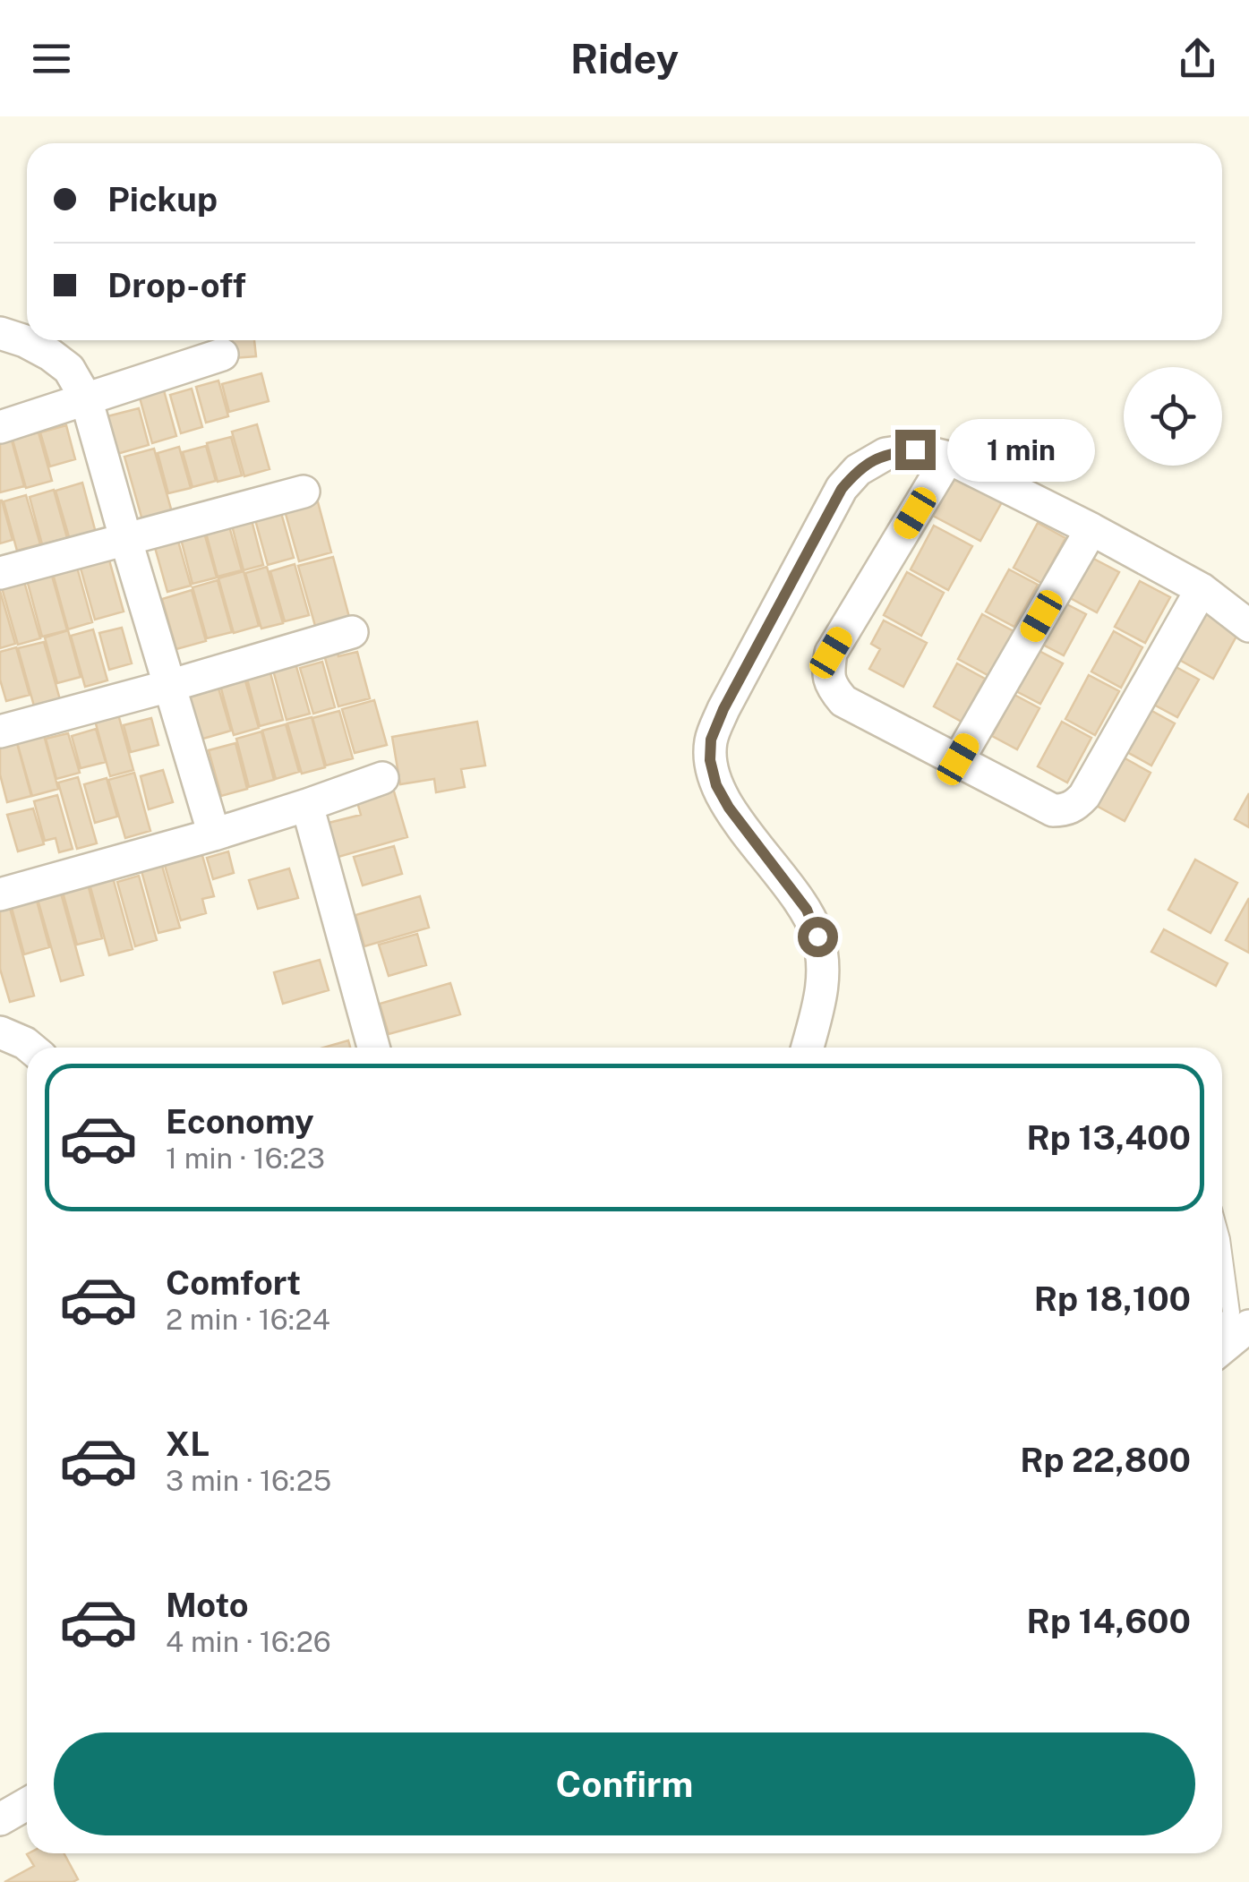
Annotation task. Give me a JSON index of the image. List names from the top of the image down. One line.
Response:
{"page":{"header":"Ridey","banner":["Pickup","Drop-off"],"bubble":"1 min","list":[{"name":"Economy","note":"1 min · 16:23","value":"Rp 13,400"},{"name":"Comfort","note":"2 min · 16:24","value":"Rp 18,100"},{"name":"XL","note":"3 min · 16:25","value":"Rp 22,800"},{"name":"Moto","note":"4 min · 16:26","value":"Rp 14,600"}],"buttons":"Confirm"}}
